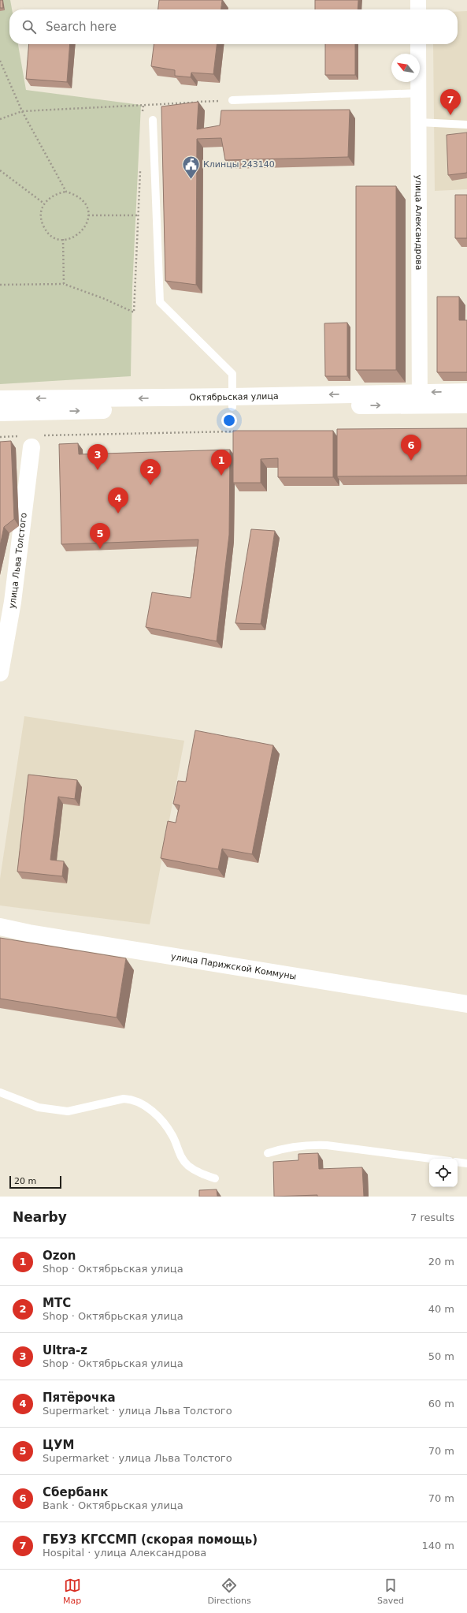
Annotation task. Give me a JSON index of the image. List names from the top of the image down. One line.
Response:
{"streets":{"main road":["Октябрьская улица","улица Льва Толстого","улица Парижской Коммуны"],"street":["улица Александрова"]},"crossings":[["улица Александрова","Октябрьская улица"]],"places":{"public building":["Клинцы 243140"]},"scale_bar":"20 m","north":"top left","page":{"search":"Search here","pins":["7","6","3","1","2","4","5"],"scale":"20 m","heading":["Nearby","7 results"],"list":[{"mark":"1","name":"Ozon","note":"Shop · Октябрьская улица","value":"20 m"},{"mark":"2","name":"МТС","note":"Shop · Октябрьская улица","value":"40 m"},{"mark":"3","name":"Ultra-z","note":"Shop · Октябрьская улица","value":"50 m"},{"mark":"4","name":"Пятёрочка","note":"Supermarket · улица Льва Толстого","value":"60 m"},{"mark":"5","name":"ЦУМ","note":"Supermarket · улица Льва Толстого","value":"70 m"},{"mark":"6","name":"Сбербанк","note":"Bank · Октябрьская улица","value":"70 m"},{"mark":"7","name":"ГБУЗ КГССМП (скорая помощь)","note":"Hospital · улица Александрова","value":"140 m"}],"nav":["Map","Directions","Saved"]}}
